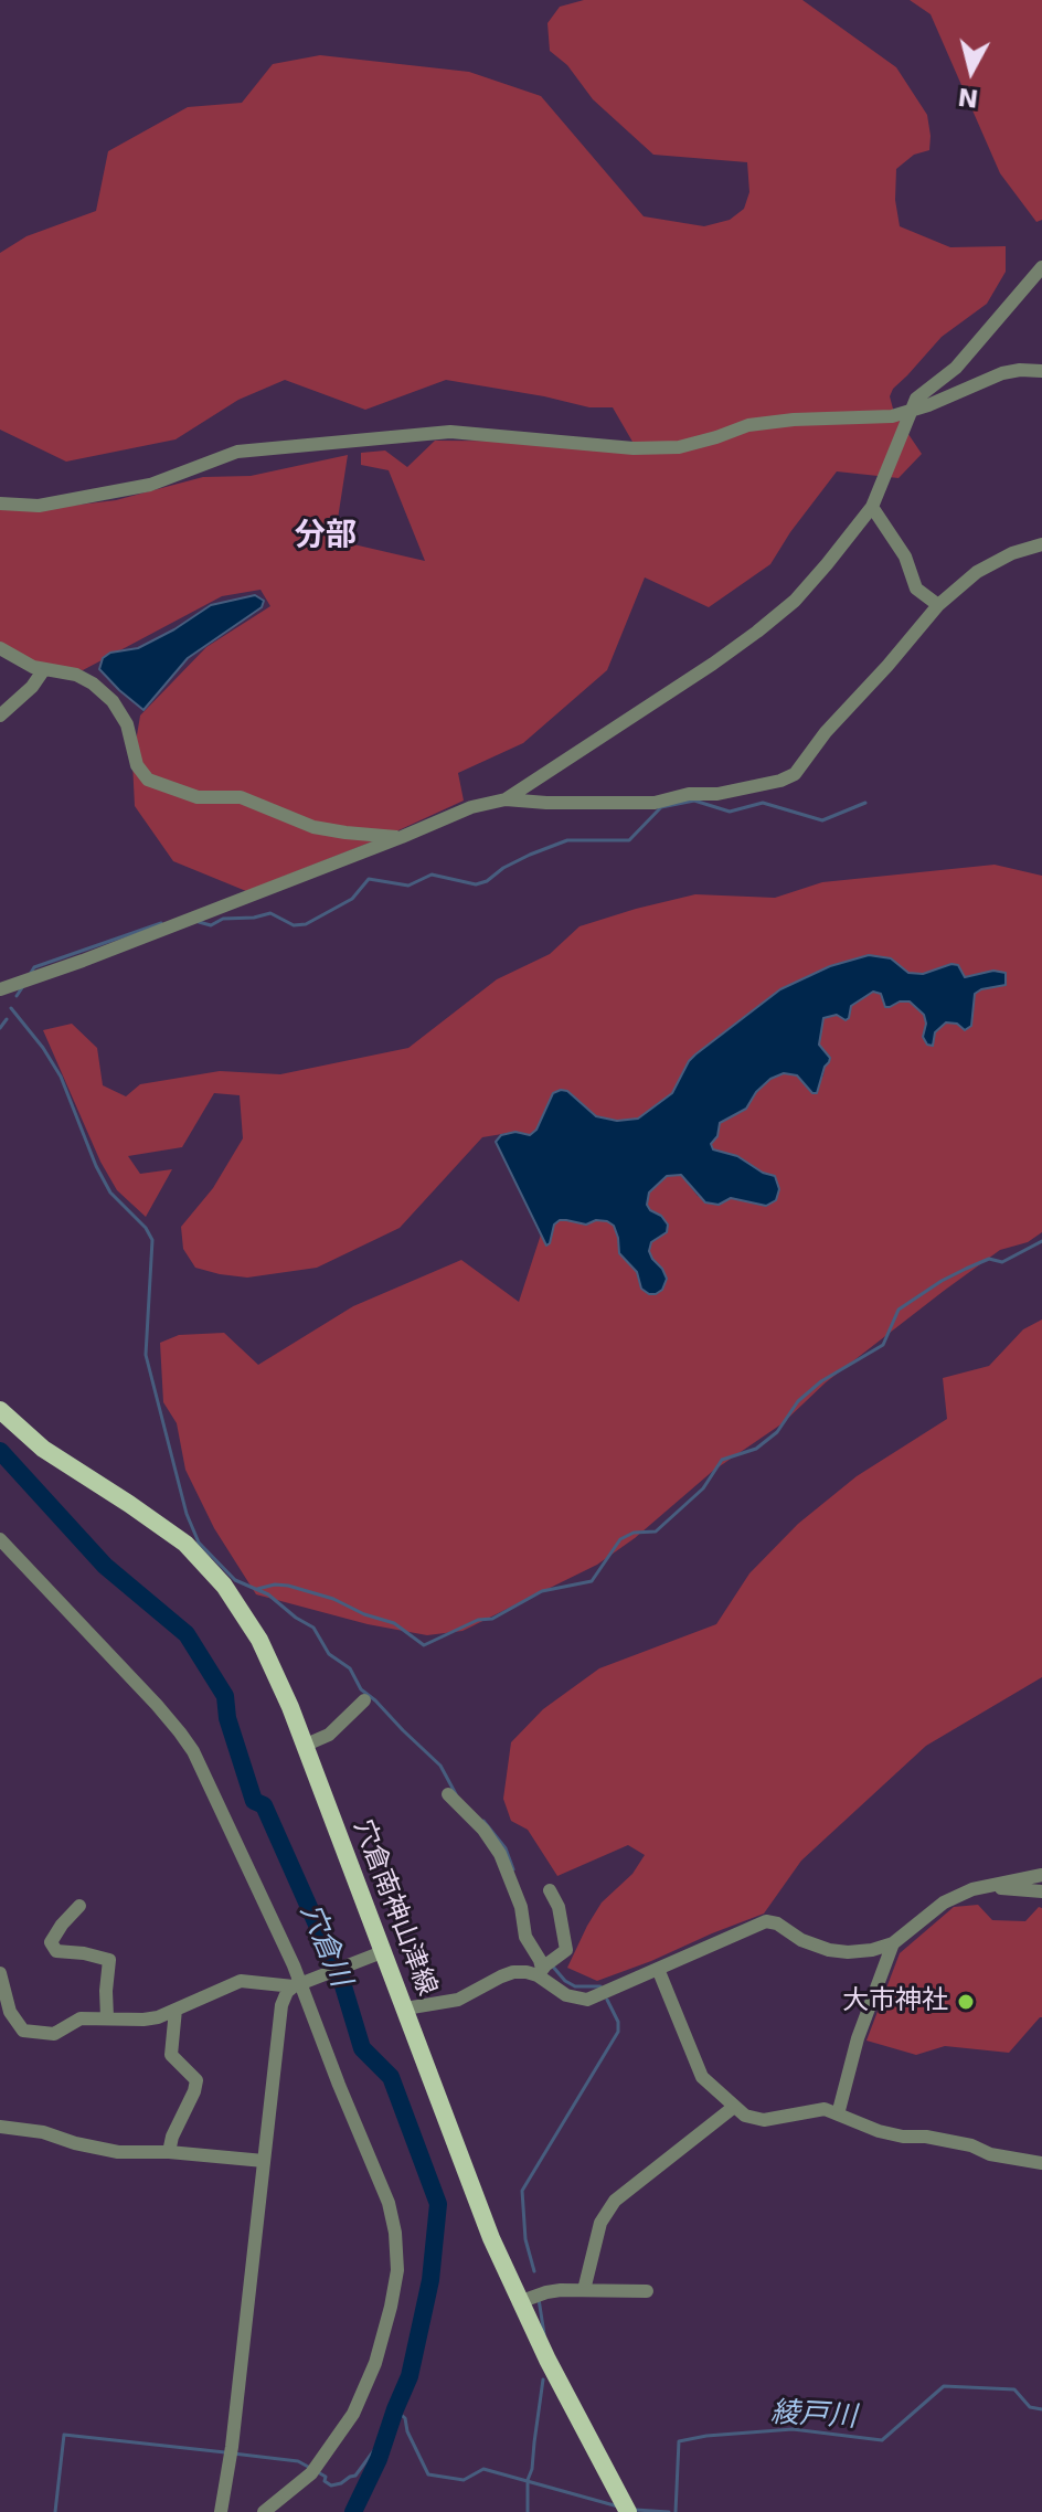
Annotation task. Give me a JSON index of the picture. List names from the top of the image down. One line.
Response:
{"streets":{"main road":["穴倉南神山津線"]},"districts":["分部"],"water":["穴倉川","綾戸川"],"places":["大市神社"],"north":"bottom"}
